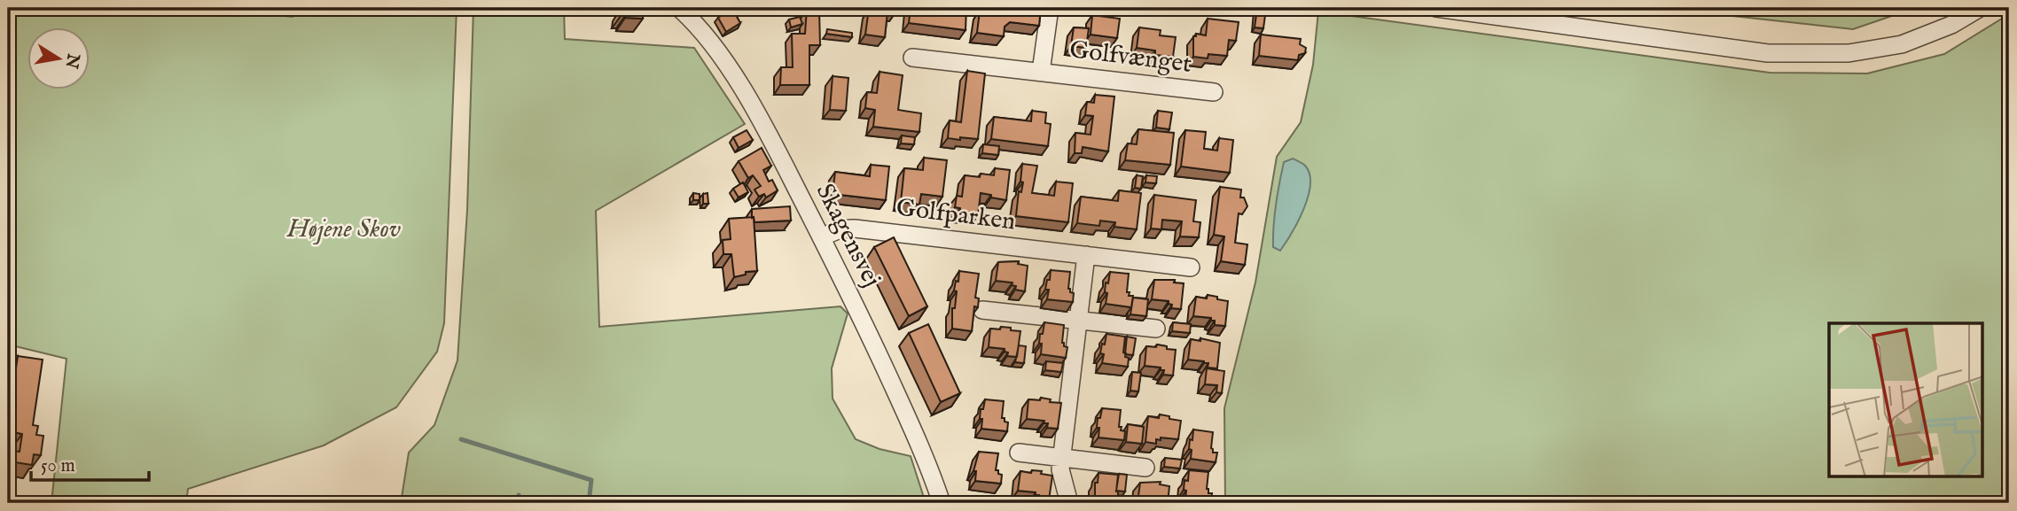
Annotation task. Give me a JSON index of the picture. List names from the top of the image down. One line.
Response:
{"streets":{"street":["Golfvænget","Golfparken","Skagensvej"]},"crossings":[["Golfparken","Skagensvej"]],"parks":["Højene Skov"],"scale_bar":"50 m","north":"right"}
